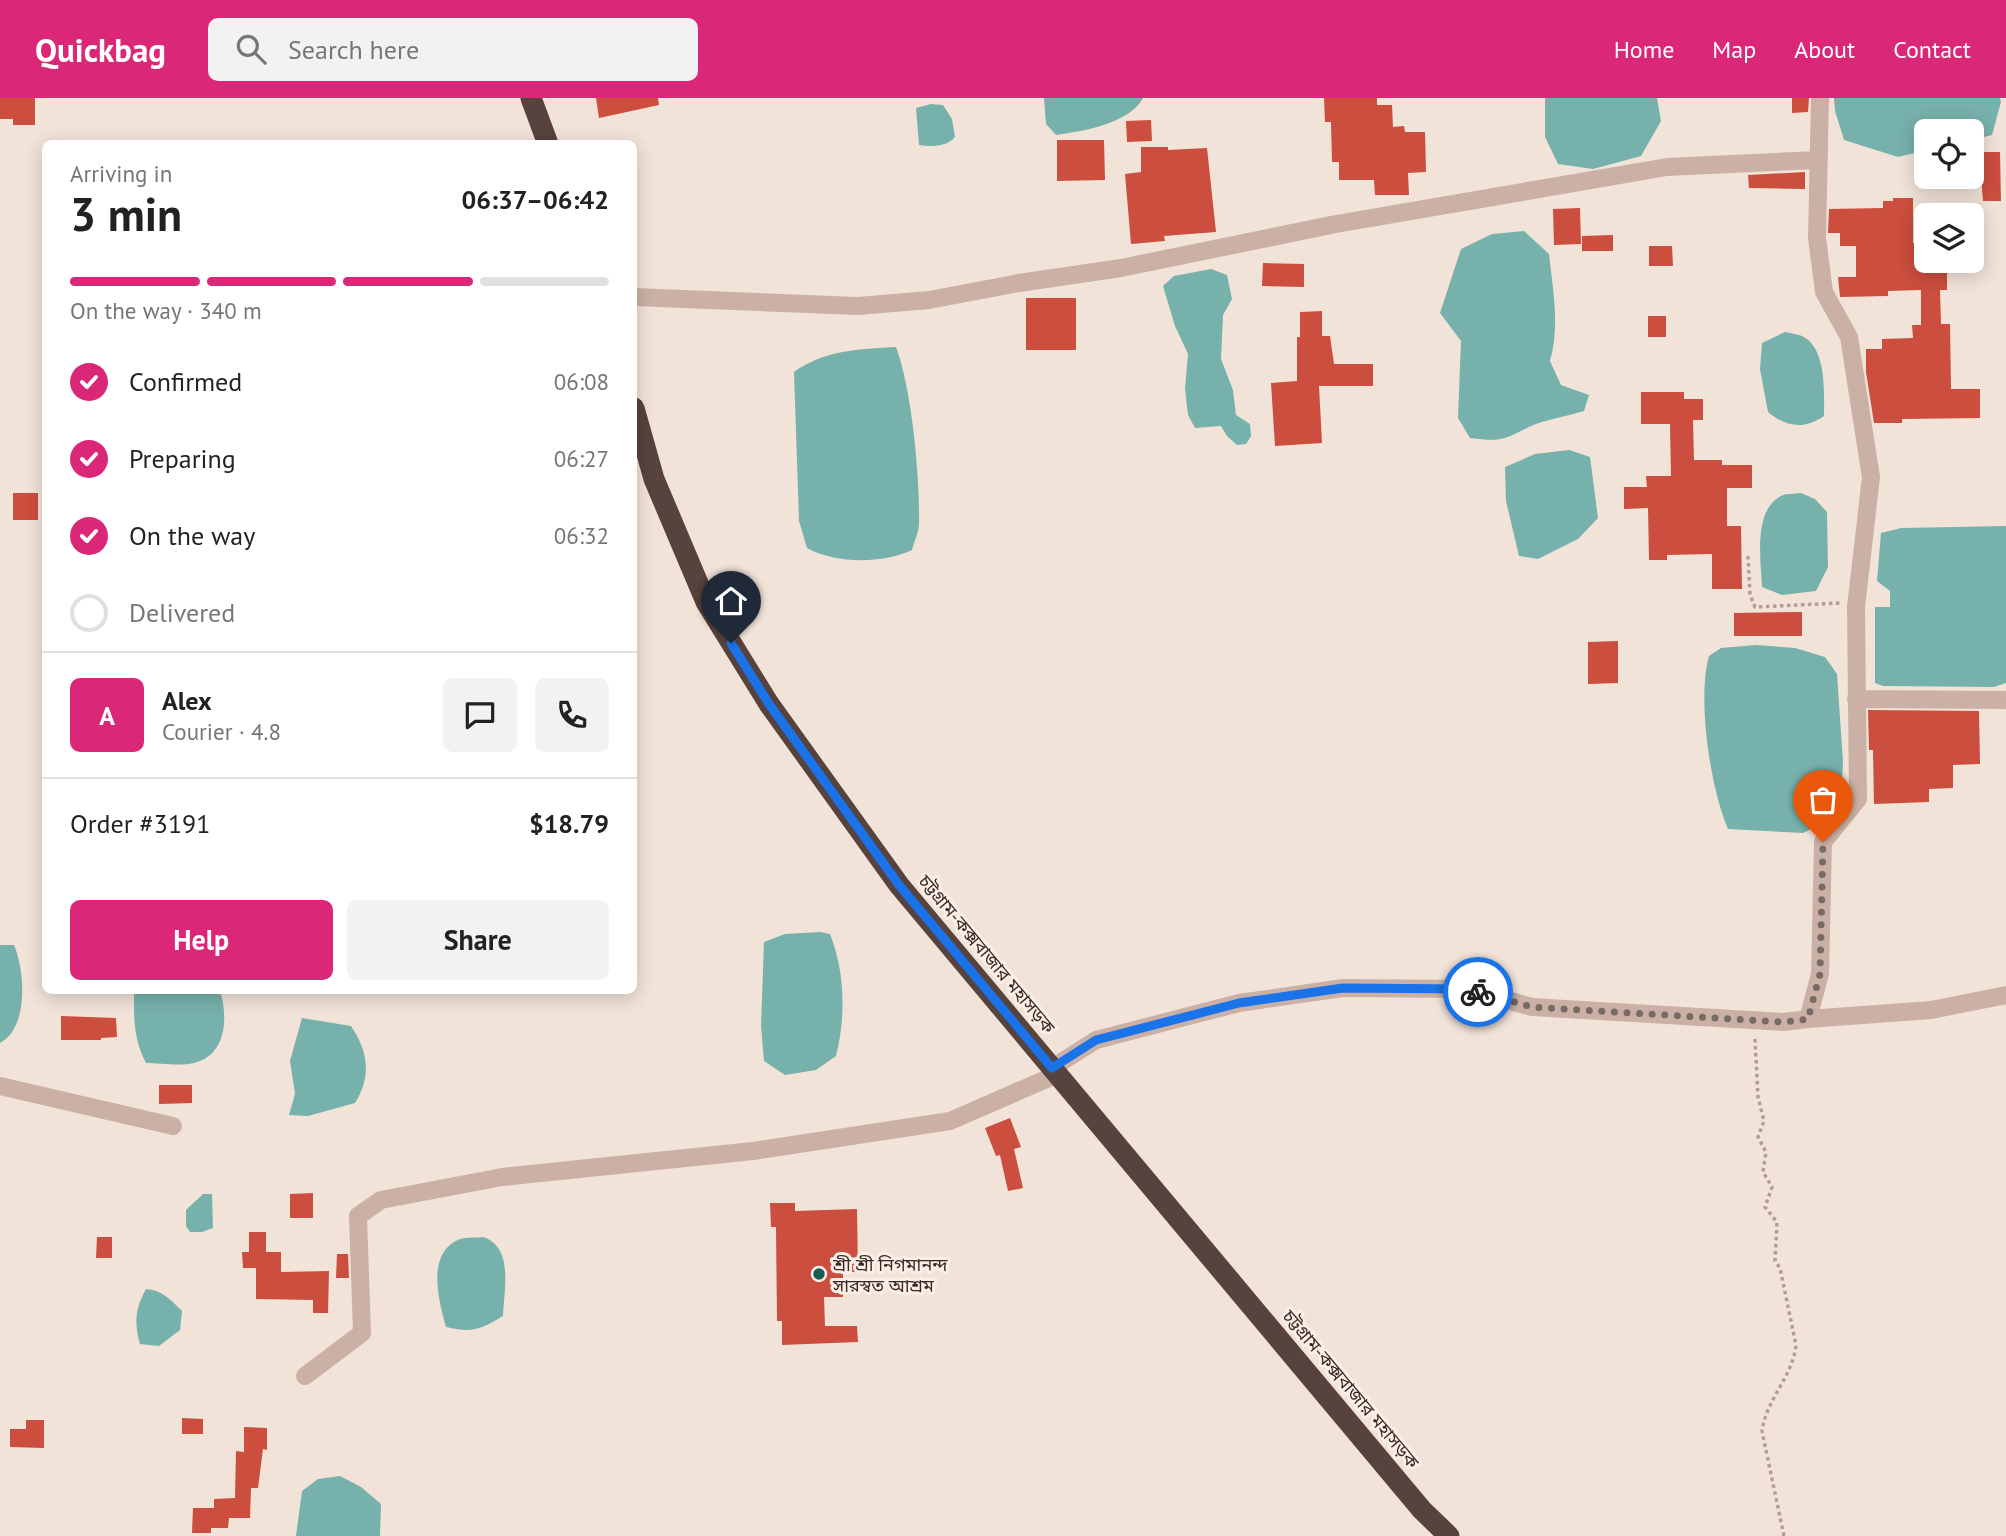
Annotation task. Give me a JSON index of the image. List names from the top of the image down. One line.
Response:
{"streets":{"highway":["চট্টগ্রাম-কক্সবাজার মহাসড়ক"]},"places":["শ্রী শ্রী নিগমানন্দ সারস্বত আশ্রম"],"page":{"header":"Quickbag","search":"Search here","nav":["Home","Map","About","Contact"],"heading":["3 min","Arriving in","06:37–06:42"],"panel":["Alex","Courier · 4.8","Order #3191","$18.79"],"bar":"On the way · 340 m","list":[["Confirmed","06:08"],["Preparing","06:27"],["On the way","06:32"],"Delivered"],"round":"A","buttons":["Help","Share"]}}
